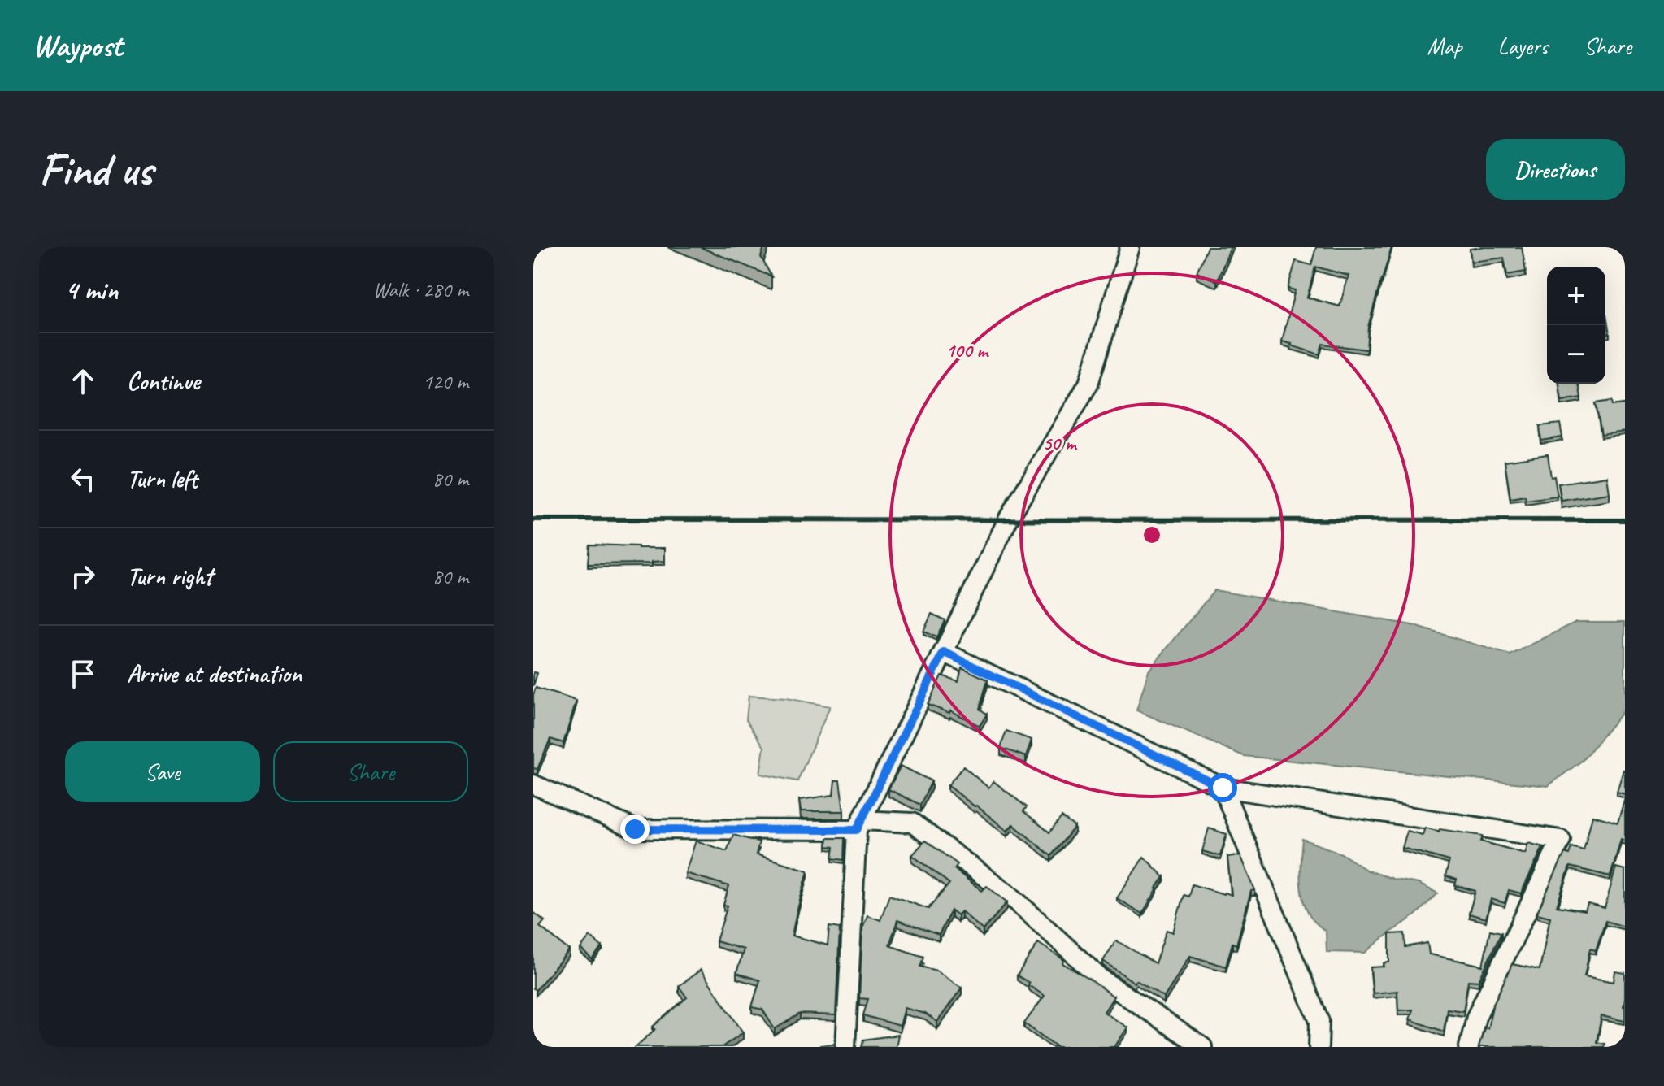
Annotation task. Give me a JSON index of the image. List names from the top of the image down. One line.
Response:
{"page":{"header":"Waypost","nav":["Map","Layers","Share"],"buttons":["Directions",["Save","Share"]],"title":"Find us","heading":["4 min","Walk · 280 m"],"map_buttons":["+","−"],"list":[["Continue","120 m"],["Turn left","80 m"],["Turn right","80 m"],"Arrive at destination"]},"rings":["100 m","50 m"]}
